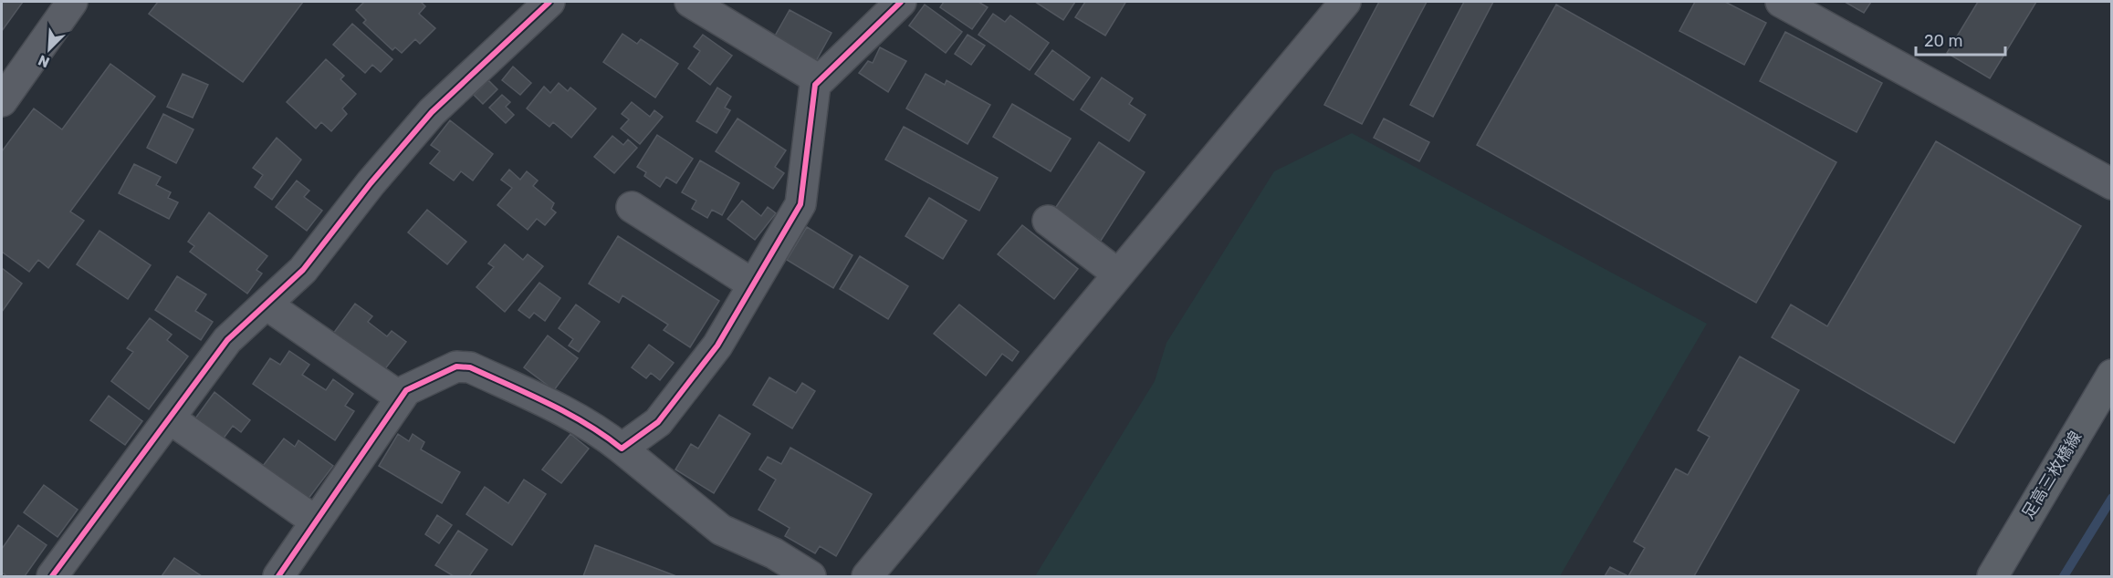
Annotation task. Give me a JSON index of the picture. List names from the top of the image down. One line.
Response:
{"streets":{"main road":["足高三枚橋線"]},"scale_bar":"20 m","north":"bottom left"}
